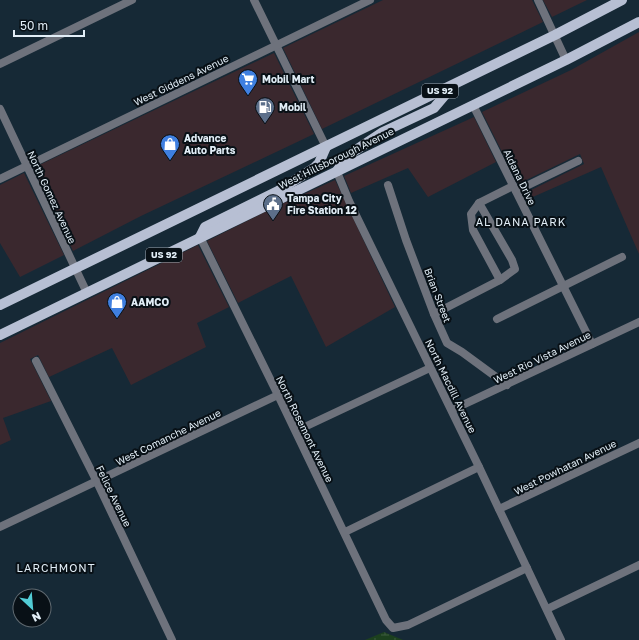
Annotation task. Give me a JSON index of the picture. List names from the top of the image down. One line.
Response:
{"streets":{"main road":["US 92","West Hillsborough Avenue"],"street":["West Giddens Avenue","Aldana Drive","North Gomez Avenue","Brian Street","West Rio Vista Avenue","North Macdill Avenue","North Rosemont Avenue","West Comanche Avenue","West Powhatan Avenue","Felice Avenue"]},"crossings":[["West Giddens Avenue","North Gomez Avenue"],["West Hillsborough Avenue","Aldana Drive"],["West Hillsborough Avenue","North Gomez Avenue"],["West Hillsborough Avenue","North Macdill Avenue"],["West Hillsborough Avenue","North Rosemont Avenue"],["Aldana Drive","West Rio Vista Avenue"],["Brian Street","West Rio Vista Avenue"],["West Rio Vista Avenue","North Macdill Avenue"],["North Macdill Avenue","North Rosemont Avenue"],["North Macdill Avenue","West Powhatan Avenue"],["North Rosemont Avenue","West Comanche Avenue"],["West Comanche Avenue","Felice Avenue"]],"districts":["AL DANA PARK","LARCHMONT"],"places":{"supermarket":["Mobil Mart"],"fuel station":["Mobil"],"shop":["Advance Auto Parts","AAMCO"],"public building":["Tampa City Fire Station 12"]},"scale_bar":"50 m","north":"bottom right"}
